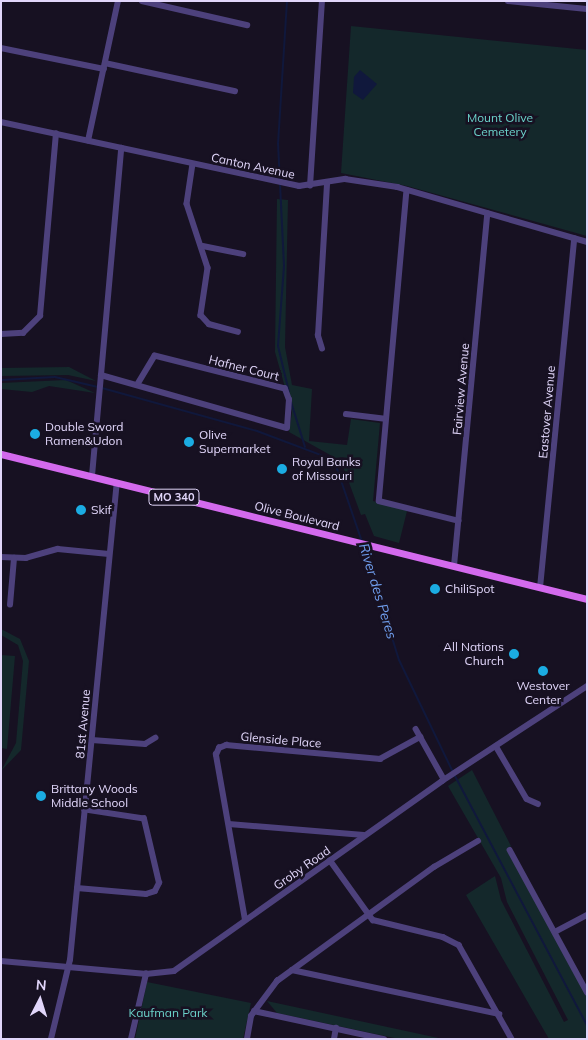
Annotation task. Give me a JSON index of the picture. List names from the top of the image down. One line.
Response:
{"streets":{"main road":["MO 340","Olive Boulevard"],"street":["Canton Avenue","Hafner Court","Fairview Avenue","Eastover Avenue","81st Avenue","Glenside Place","Groby Road"]},"crossings":[["Canton Avenue","Fairview Avenue"],["Canton Avenue","Eastover Avenue"],["Fairview Avenue","Olive Boulevard"],["Eastover Avenue","Olive Boulevard"],["Olive Boulevard","81st Avenue"],["81st Avenue","Groby Road"],["Glenside Place","Groby Road"]],"water":["River des Peres"],"parks":["Mount Olive Cemetery","Kaufman Park"],"places":["Double Sword Ramen&Udon","Olive Supermarket","Royal Banks of Missouri","Skif","ChiliSpot","All Nations Church","Westover Center","Brittany Woods Middle School"],"north":"top"}
